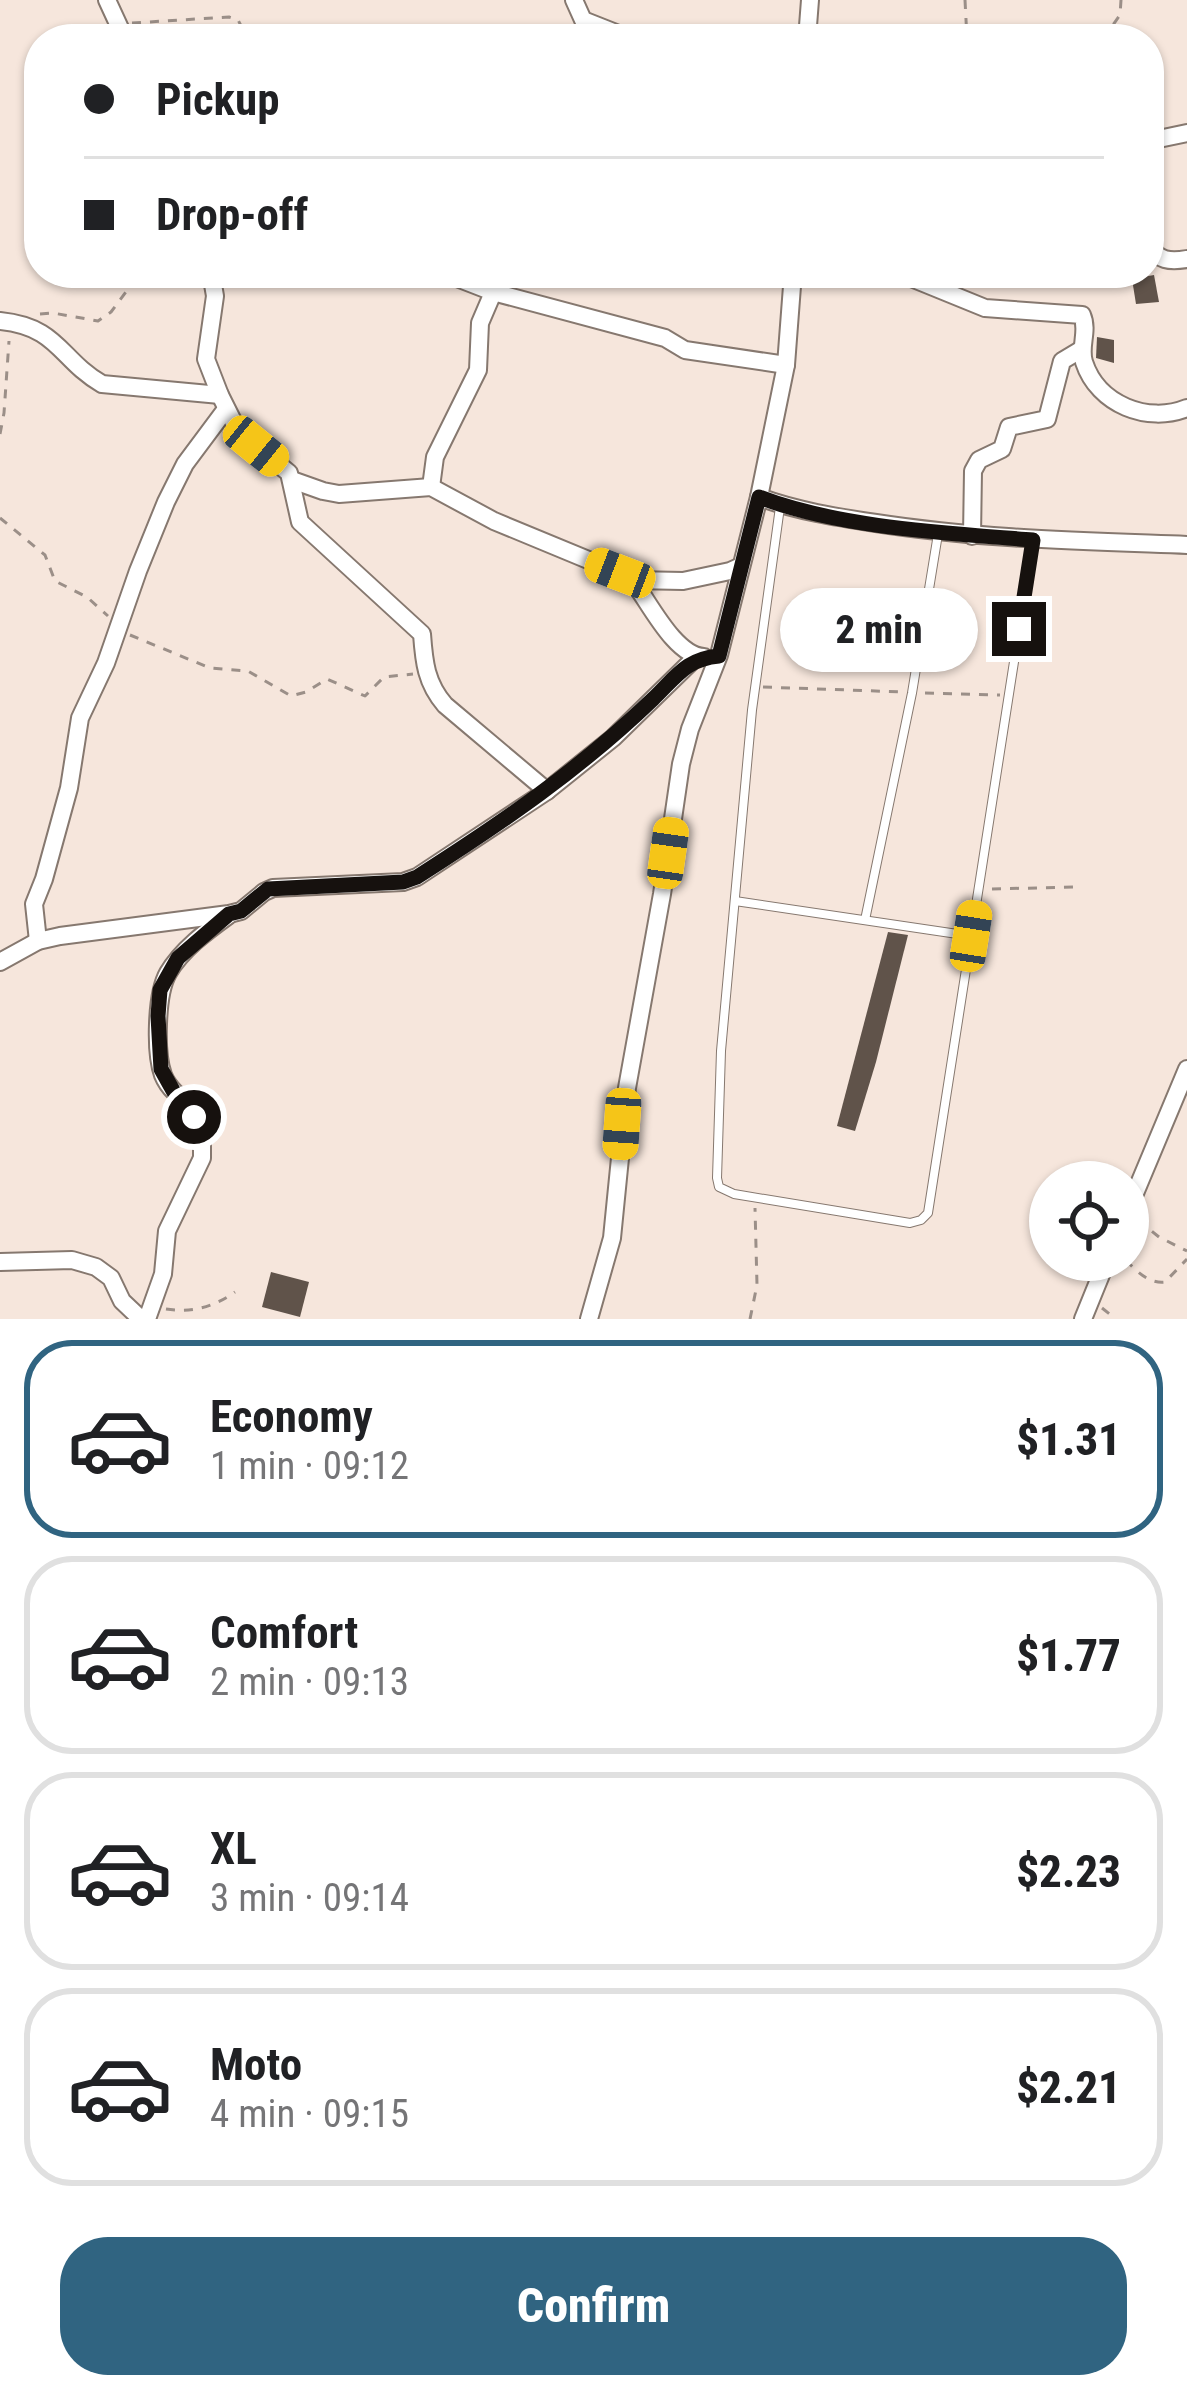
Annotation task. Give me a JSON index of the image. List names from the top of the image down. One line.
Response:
{"page":{"banner":["Pickup","Drop-off"],"bubble":"2 min","list":[{"name":"Economy","note":"1 min · 09:12","value":"$1.31"},{"name":"Comfort","note":"2 min · 09:13","value":"$1.77"},{"name":"XL","note":"3 min · 09:14","value":"$2.23"},{"name":"Moto","note":"4 min · 09:15","value":"$2.21"}],"buttons":"Confirm"}}
